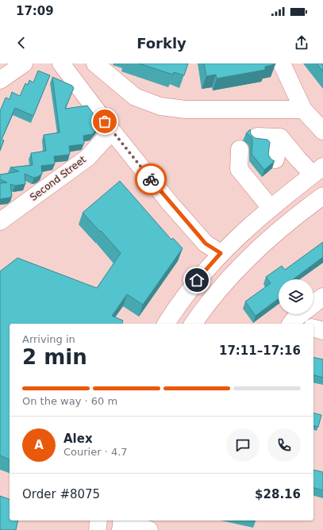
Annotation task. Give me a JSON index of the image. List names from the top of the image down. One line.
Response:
{"streets":{"main road":["Second Street"]},"page":{"status":"17:09","header":"Forkly","heading":["2 min","Arriving in","17:11–17:16"],"panel":["Alex","Courier · 4.7","Order #8075","$28.16"],"bar":"On the way · 60 m","round":"A"}}
